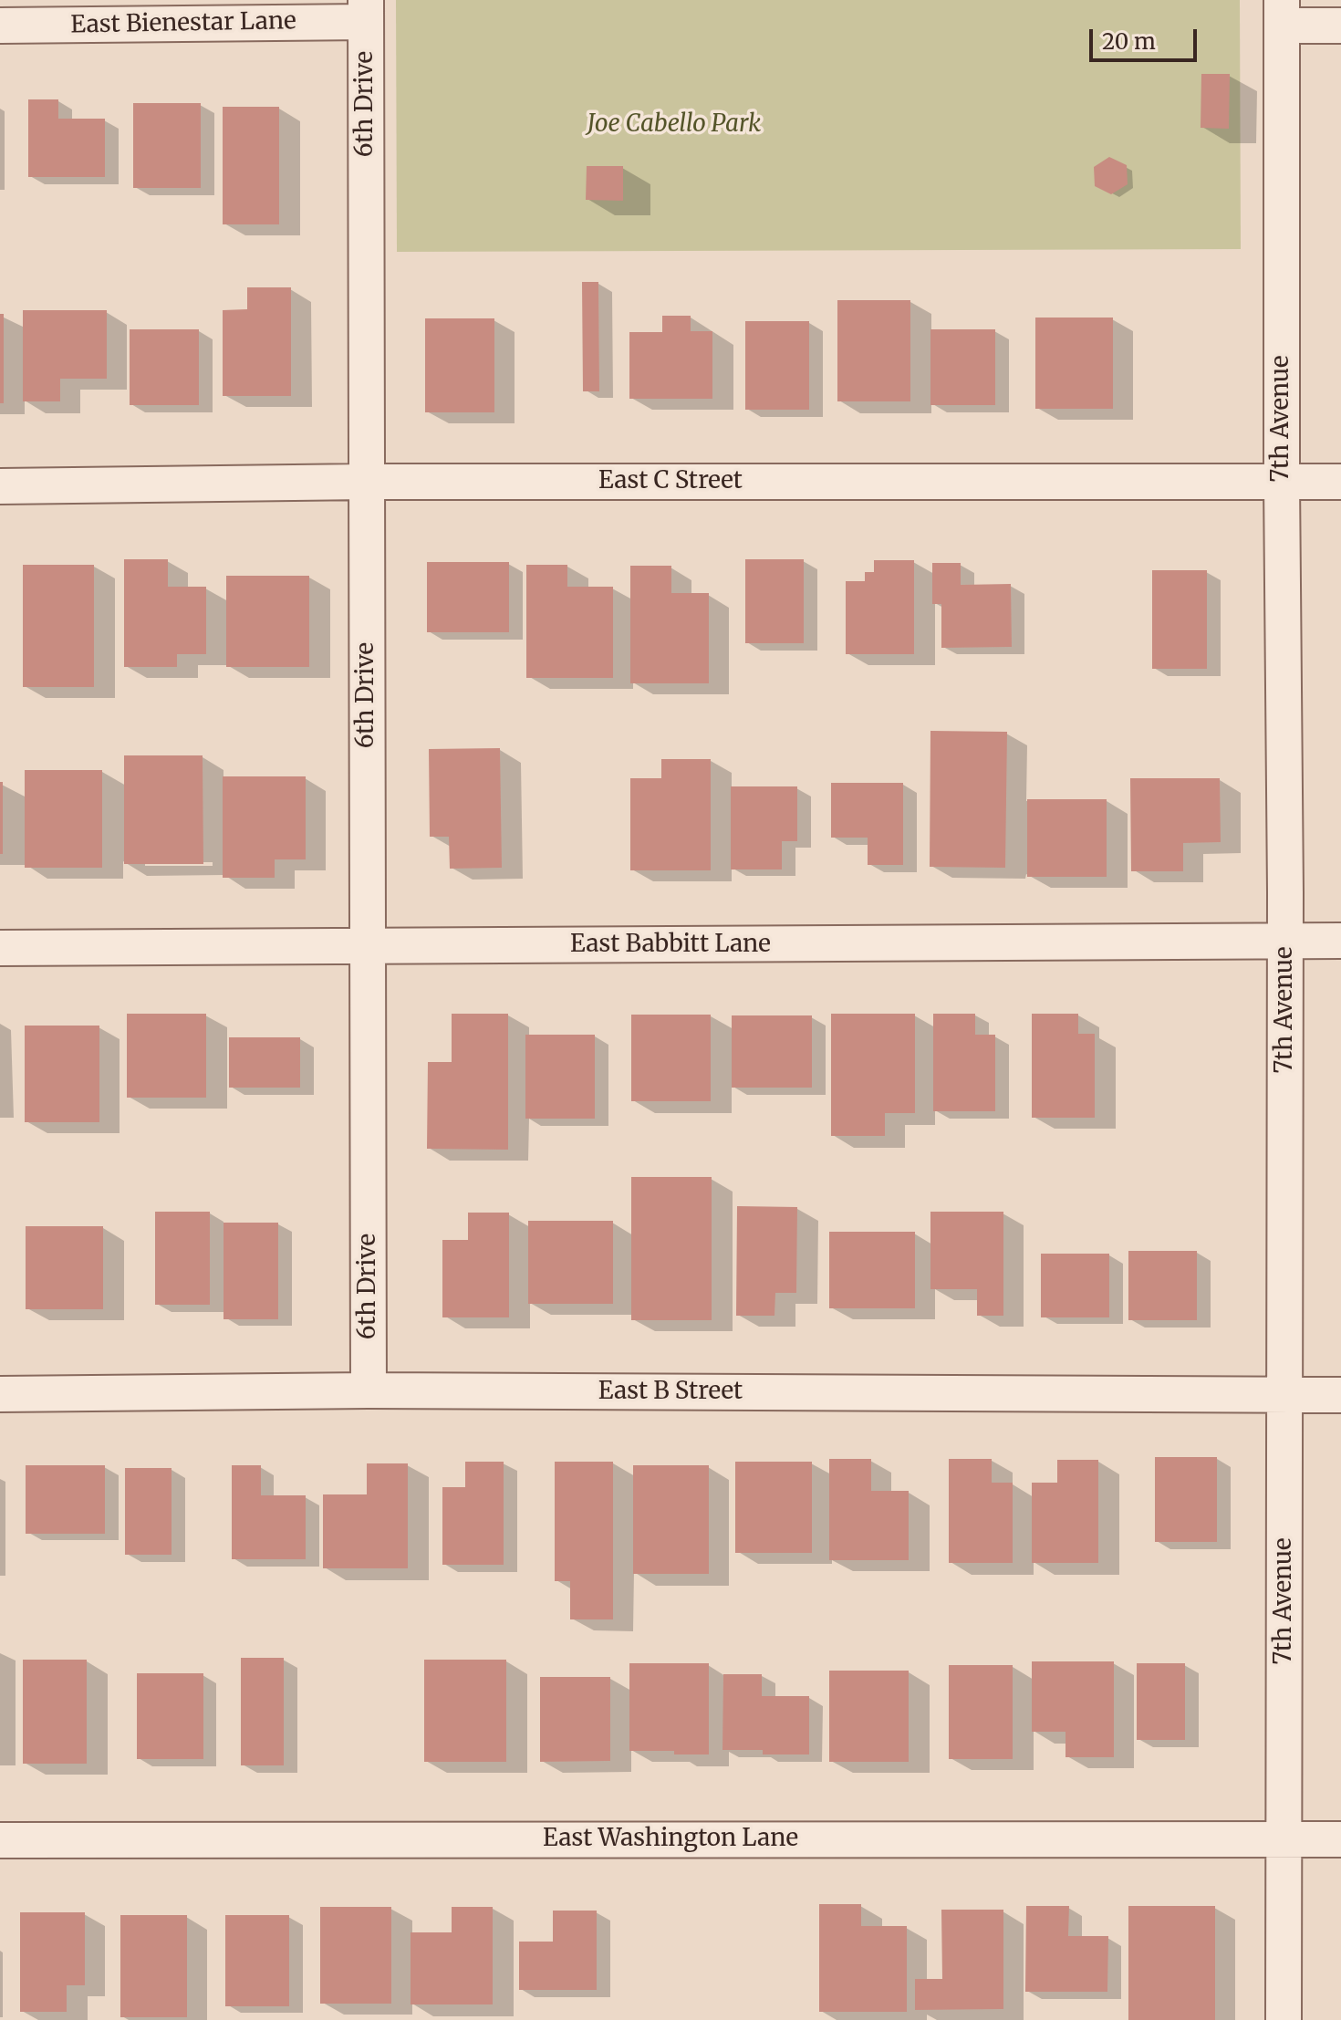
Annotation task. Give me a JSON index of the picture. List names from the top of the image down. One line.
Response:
{"streets":{"street":["East Bienestar Lane","6th Drive","7th Avenue","East C Street","East Babbitt Lane","East B Street","East Washington Lane"]},"crossings":[["East Bienestar Lane","6th Drive"],["6th Drive","East C Street"],["6th Drive","East Babbitt Lane"],["6th Drive","East B Street"],["7th Avenue","East C Street"],["7th Avenue","East Babbitt Lane"],["7th Avenue","East B Street"],["7th Avenue","East Washington Lane"]],"parks":["Joe Cabello Park"],"scale_bar":"20 m"}
